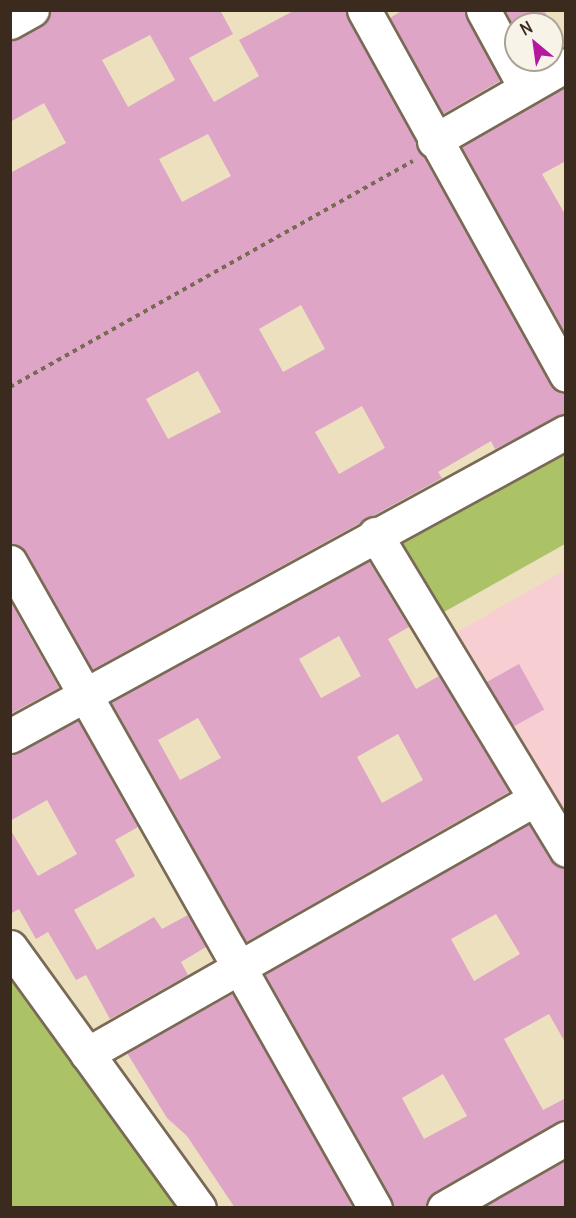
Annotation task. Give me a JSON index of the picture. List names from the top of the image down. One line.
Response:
{"north":"top left"}
